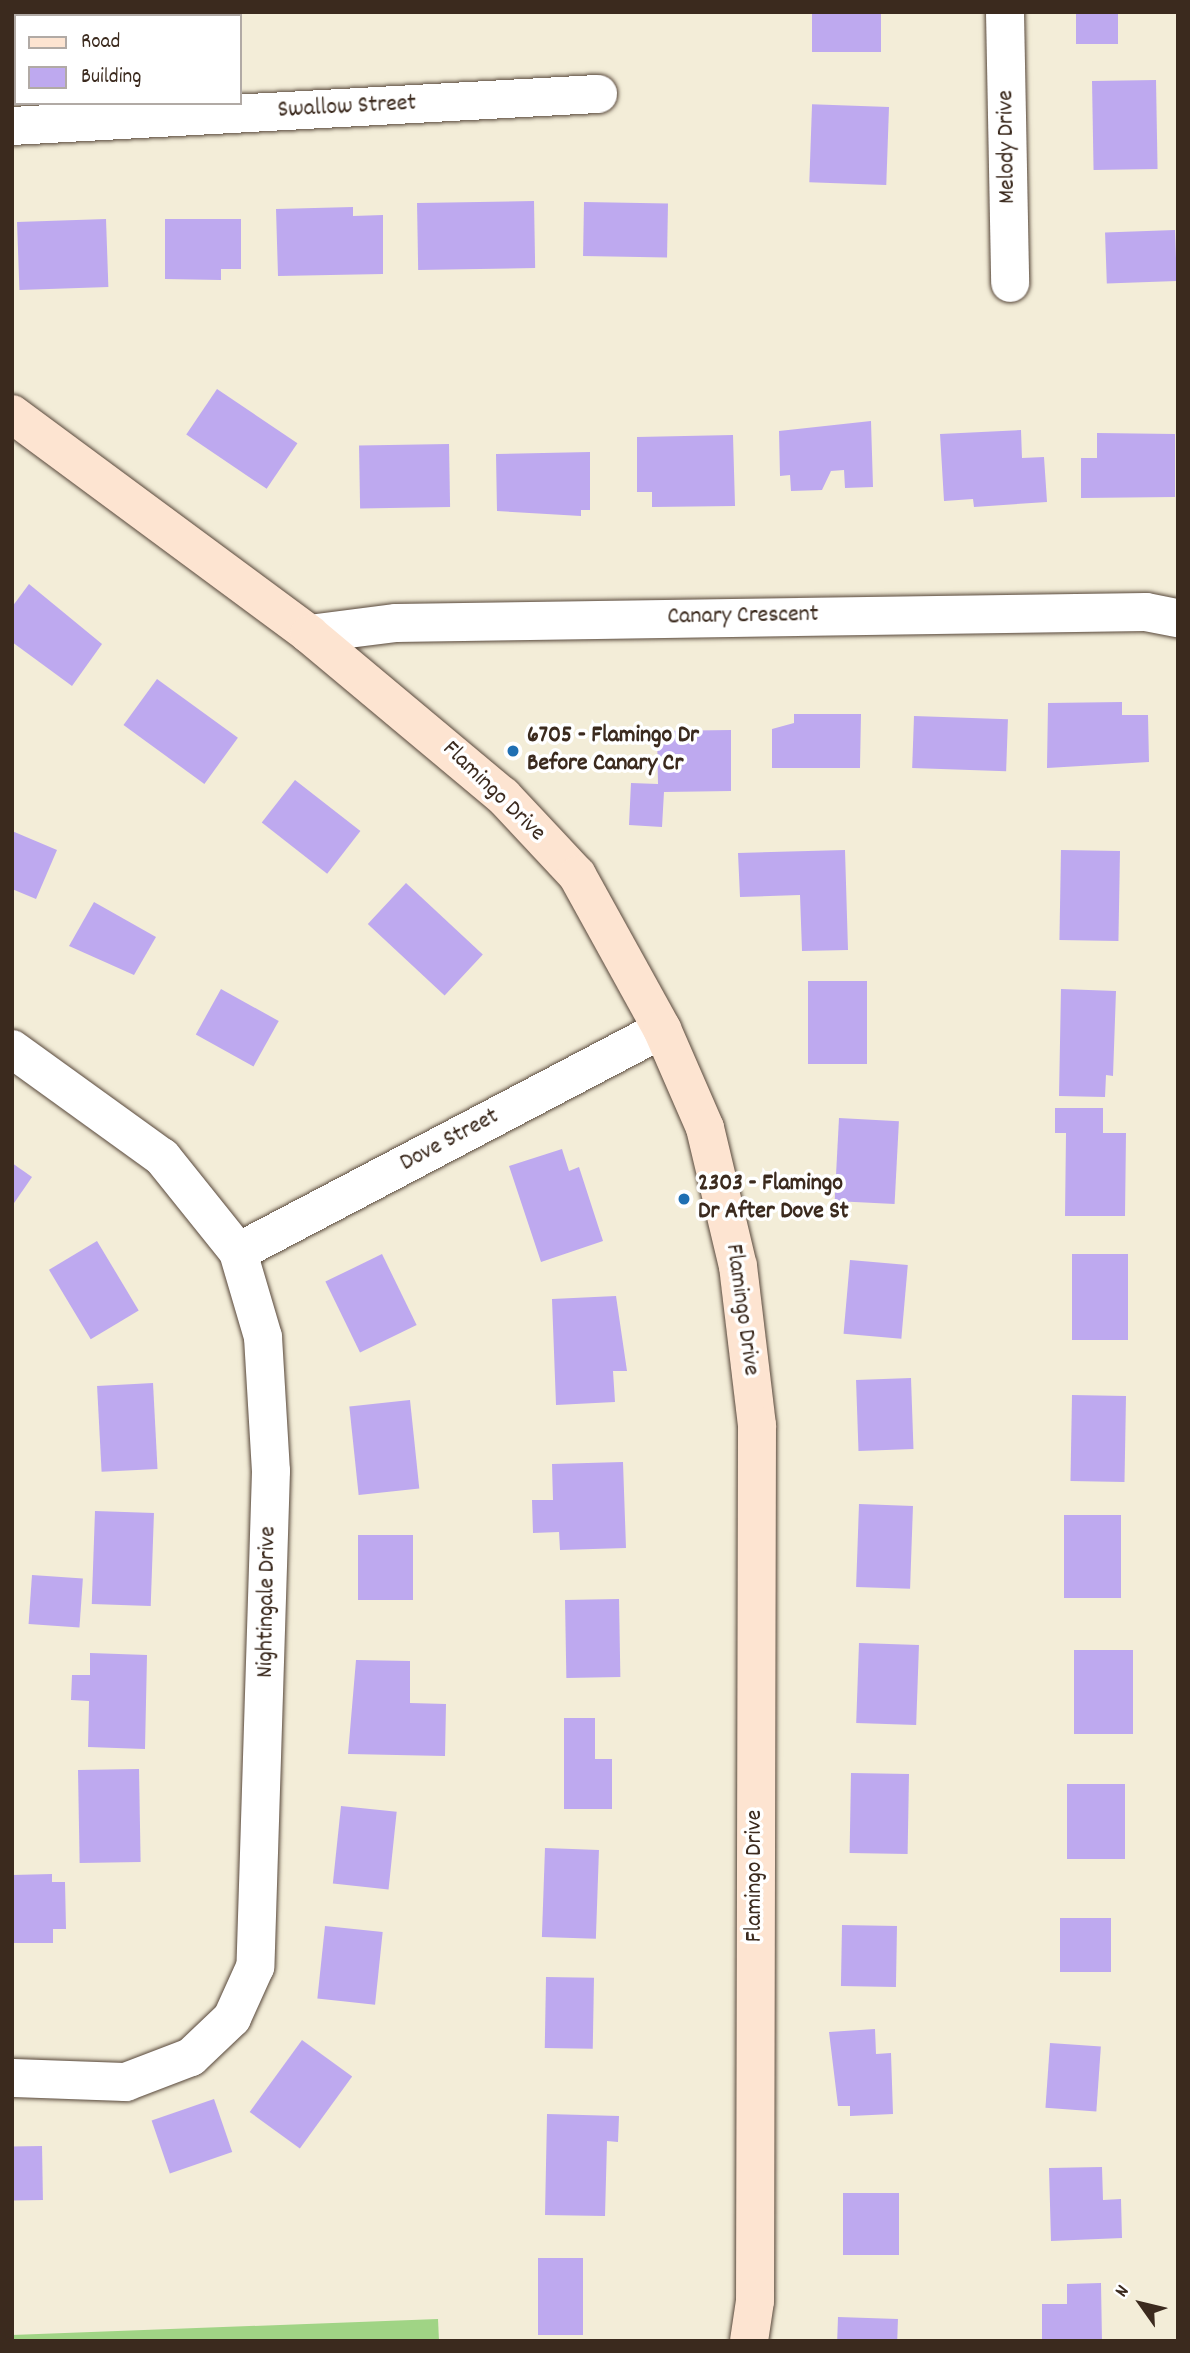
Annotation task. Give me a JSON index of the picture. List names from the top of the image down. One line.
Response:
{"streets":{"street":["Swallow Street","Melody Drive","Canary Crescent","Flamingo Drive","Dove Street","Nightingale Drive"]},"crossings":[["Canary Crescent","Flamingo Drive"],["Flamingo Drive","Dove Street"],["Dove Street","Nightingale Drive"]],"places":["6705 - Flamingo Dr Before Canary Cr","2303 - Flamingo Dr After Dove St"],"legend":["Road","Building"],"north":"top left"}
